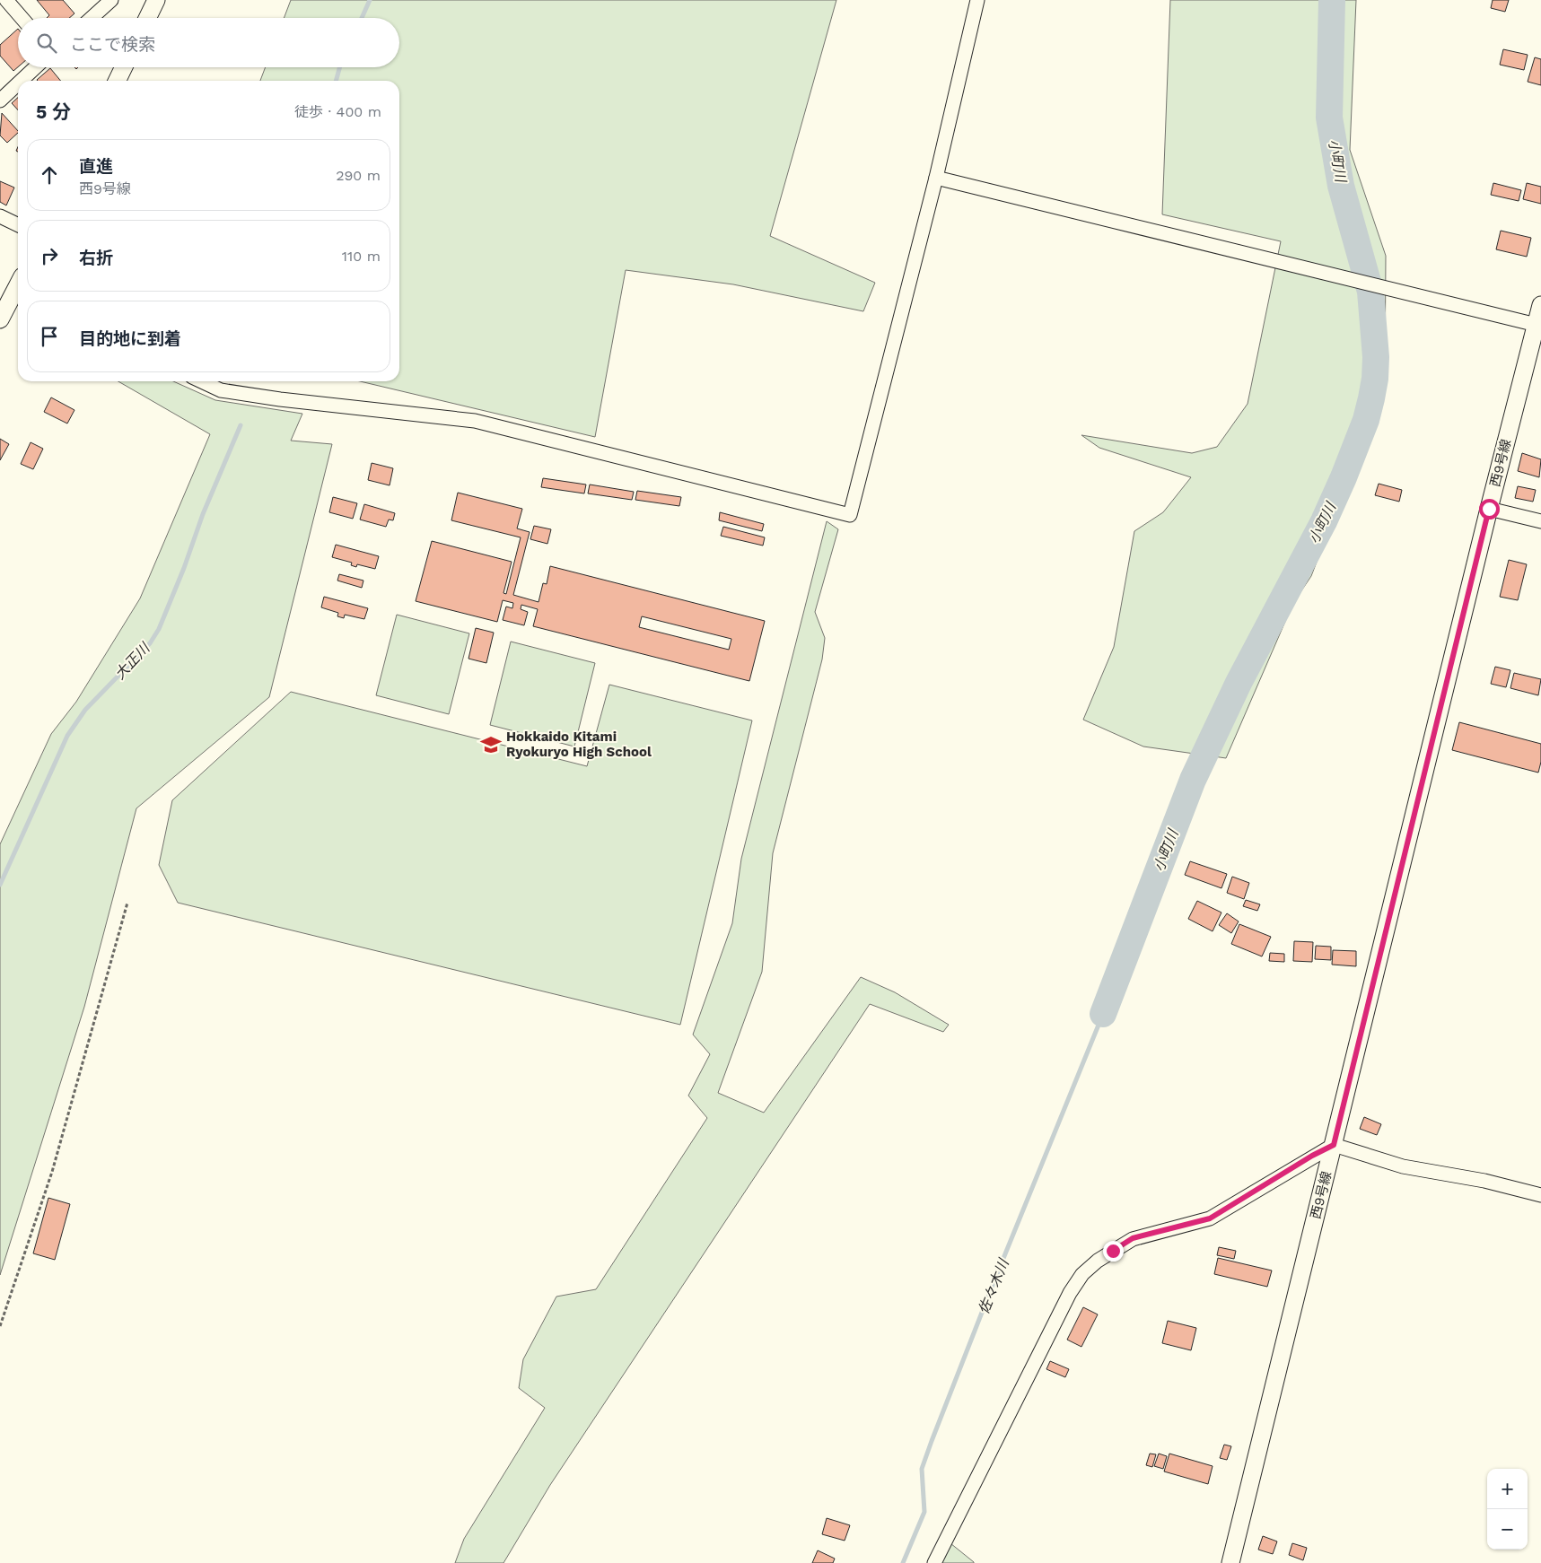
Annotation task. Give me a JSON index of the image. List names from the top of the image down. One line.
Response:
{"streets":{"street":["西9号線"]},"water":["小町川","大正川","佐々木川"],"places":{"school or university":["Hokkaido Kitami Ryokuryo High School"]},"page":{"search":"ここで検索","heading":["5 分","徒歩 · 400 m"],"list":[["直進","西9号線","290 m"],["右折","110 m"],"目的地に到着"],"map_buttons":["+","−"]}}
